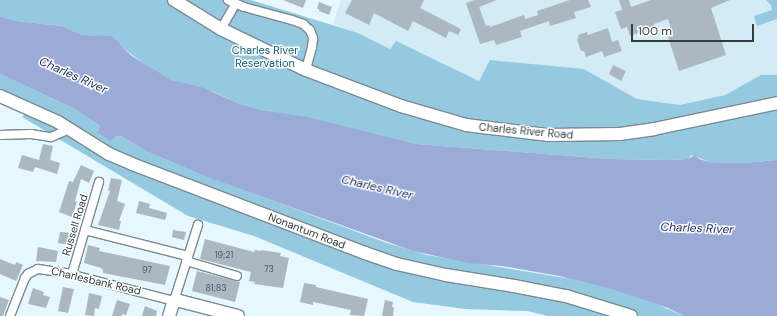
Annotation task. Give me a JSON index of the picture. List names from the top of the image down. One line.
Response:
{"streets":{"street":["Charles River Road","Russell Road","Nonantum Road","Charlesbank Road"]},"crossings":[["Russell Road","Charlesbank Road"]],"water":["Charles River"],"parks":["Charles River Reservation"],"house_numbers":["19;21","73","97","81;83"],"scale_bar":"100 m"}
